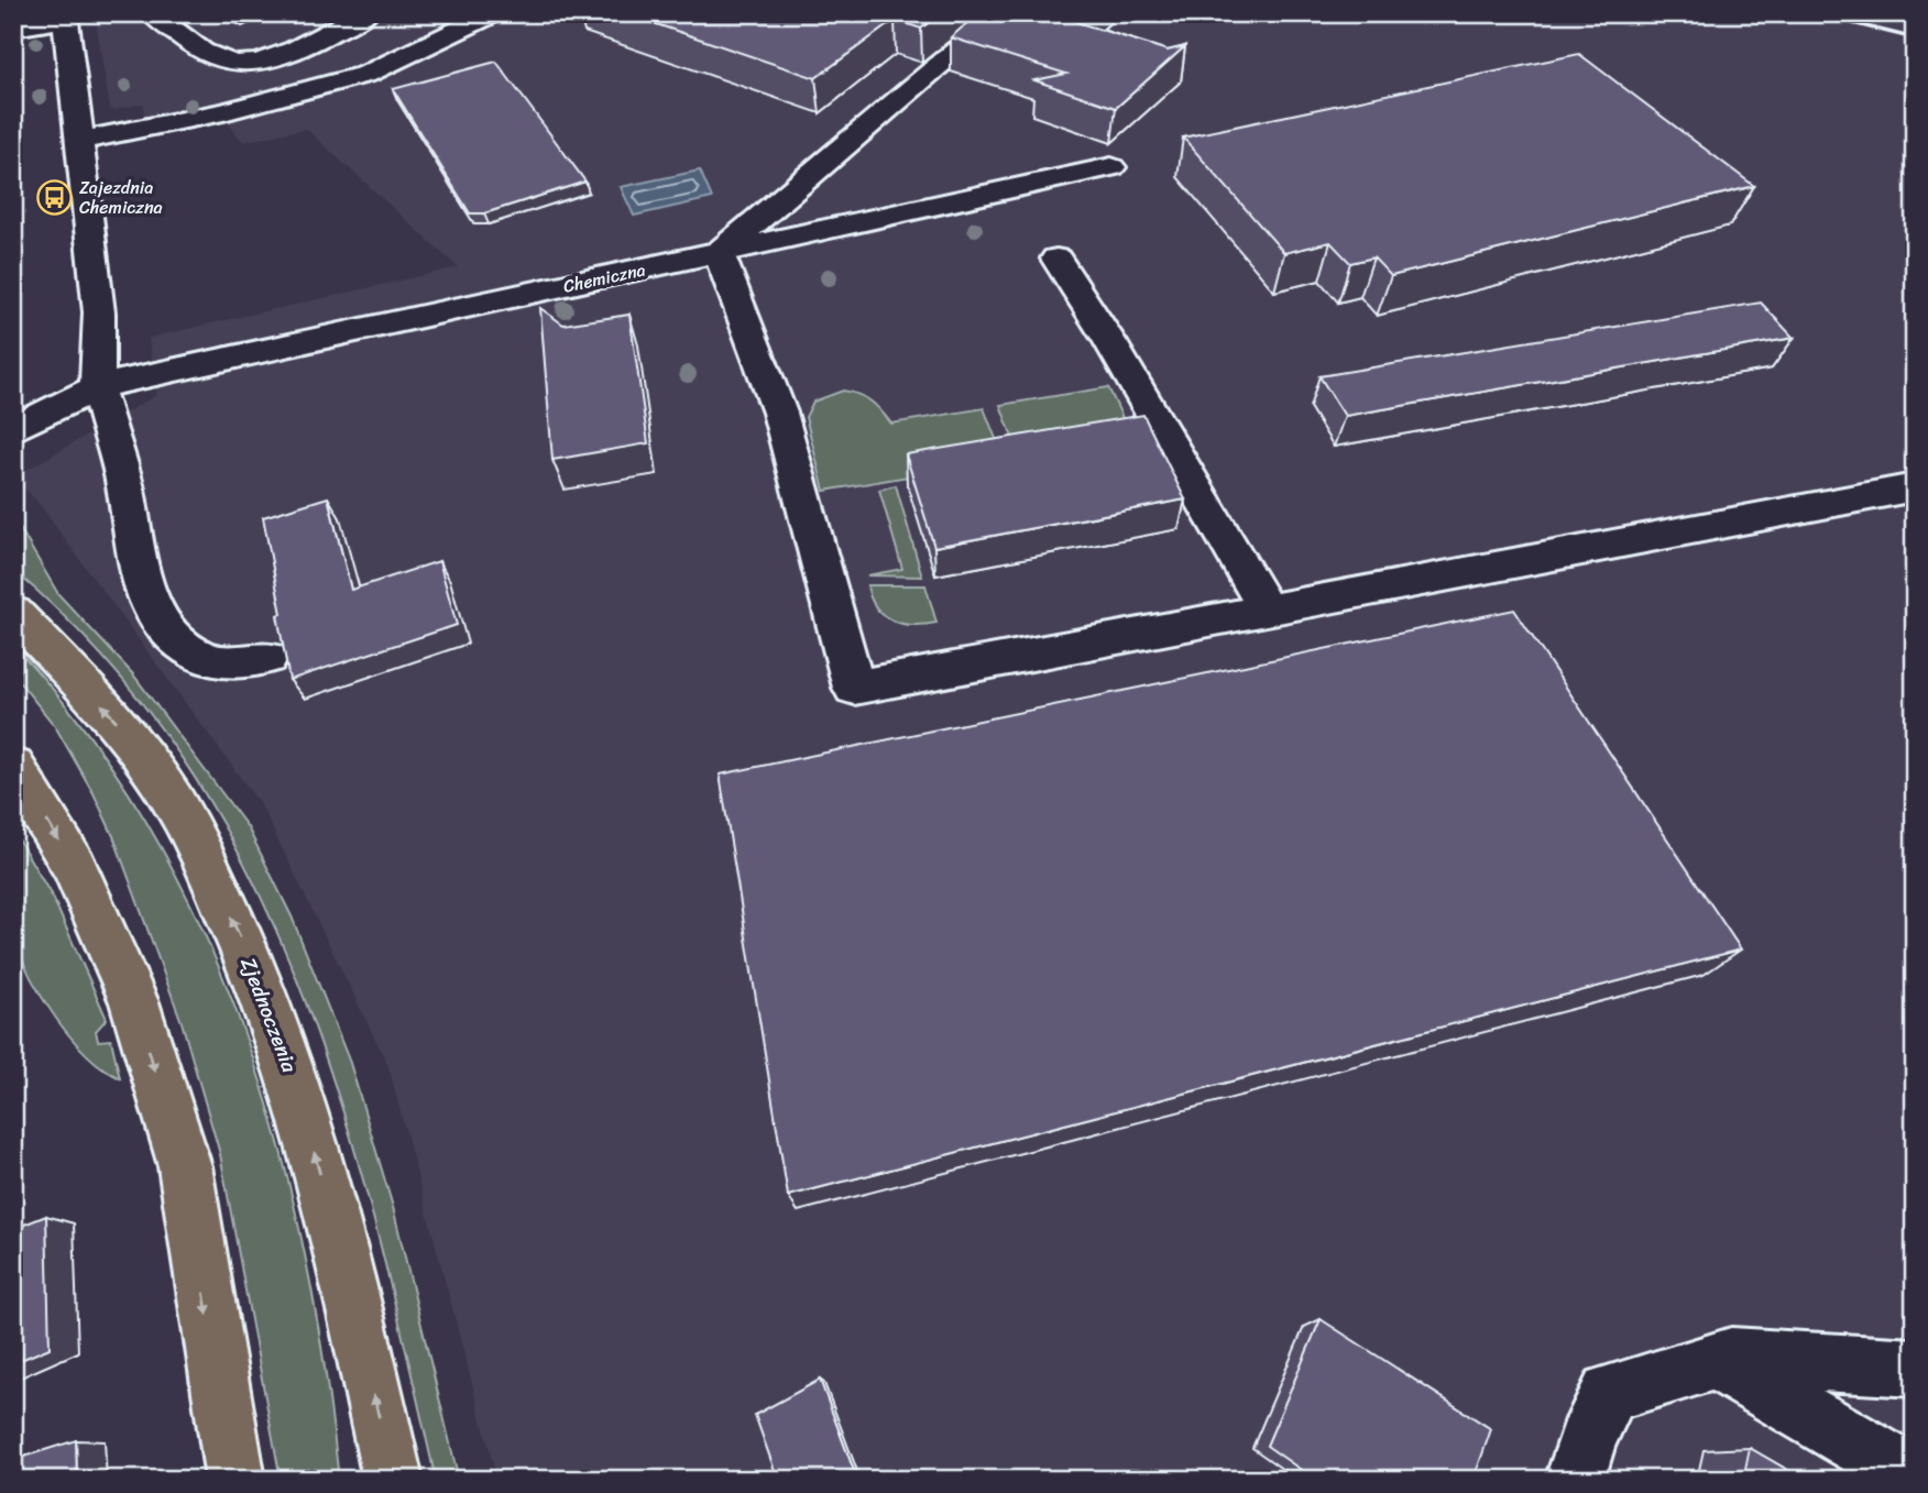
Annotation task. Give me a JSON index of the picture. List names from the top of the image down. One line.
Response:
{"streets":{"main road":["Zjednoczenia"],"street":["Chemiczna"]},"places":{"bus stop":["Zajezdnia Chemiczna"]}}
